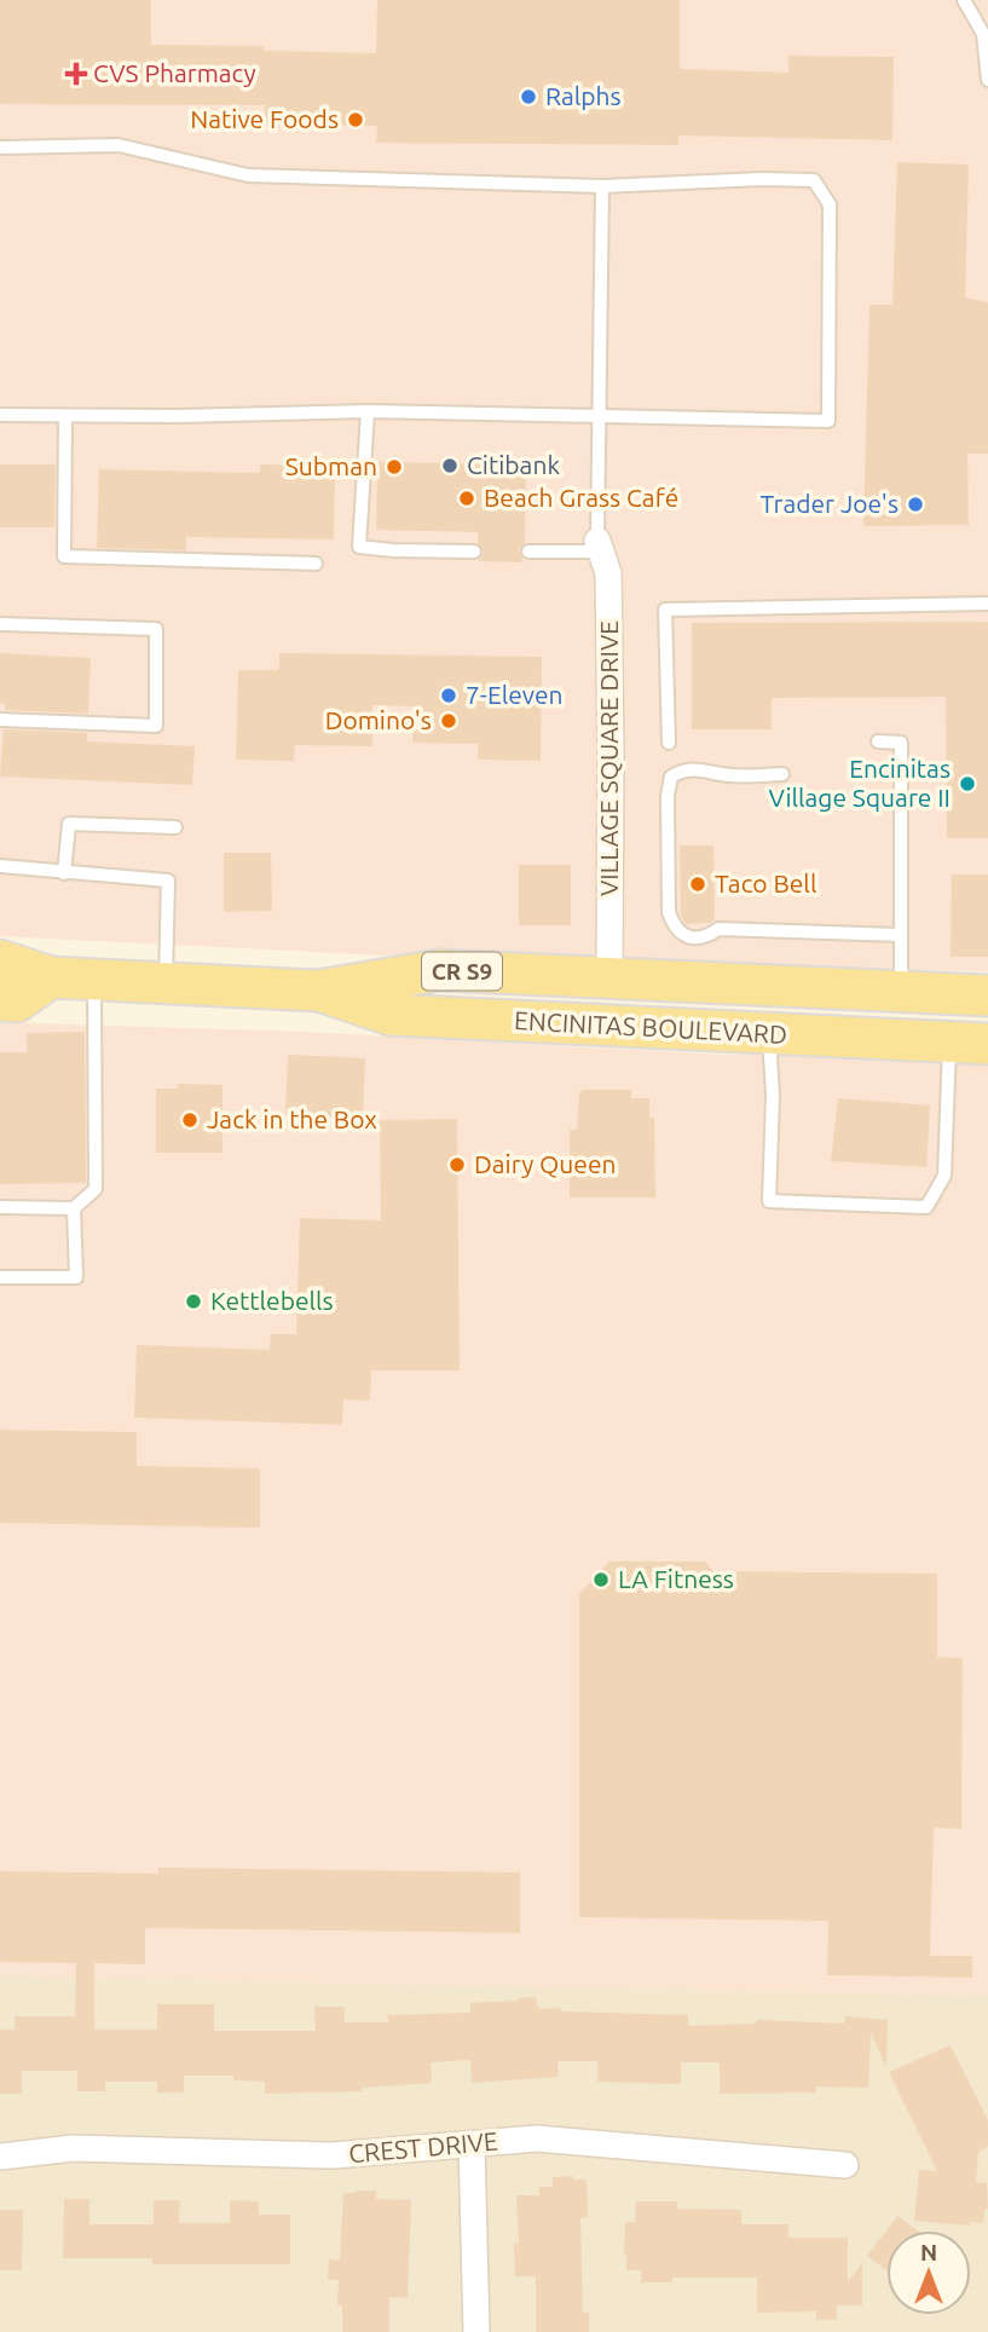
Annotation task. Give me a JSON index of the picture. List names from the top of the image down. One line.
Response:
{"streets":{"main road":["CR S9","ENCINITAS BOULEVARD"],"street":["VILLAGE SQUARE DRIVE","CREST DRIVE"]},"crossings":[["VILLAGE SQUARE DRIVE","ENCINITAS BOULEVARD"]],"places":{"health":["CVS Pharmacy"],"other":["Ralphs","Native Foods","Citibank","Subman","Beach Grass Café","Trader Joe's","7-Eleven","Domino's","Encinitas Village Square II","Taco Bell","Jack in the Box","Dairy Queen","Kettlebells","LA Fitness"]},"north":"top"}
